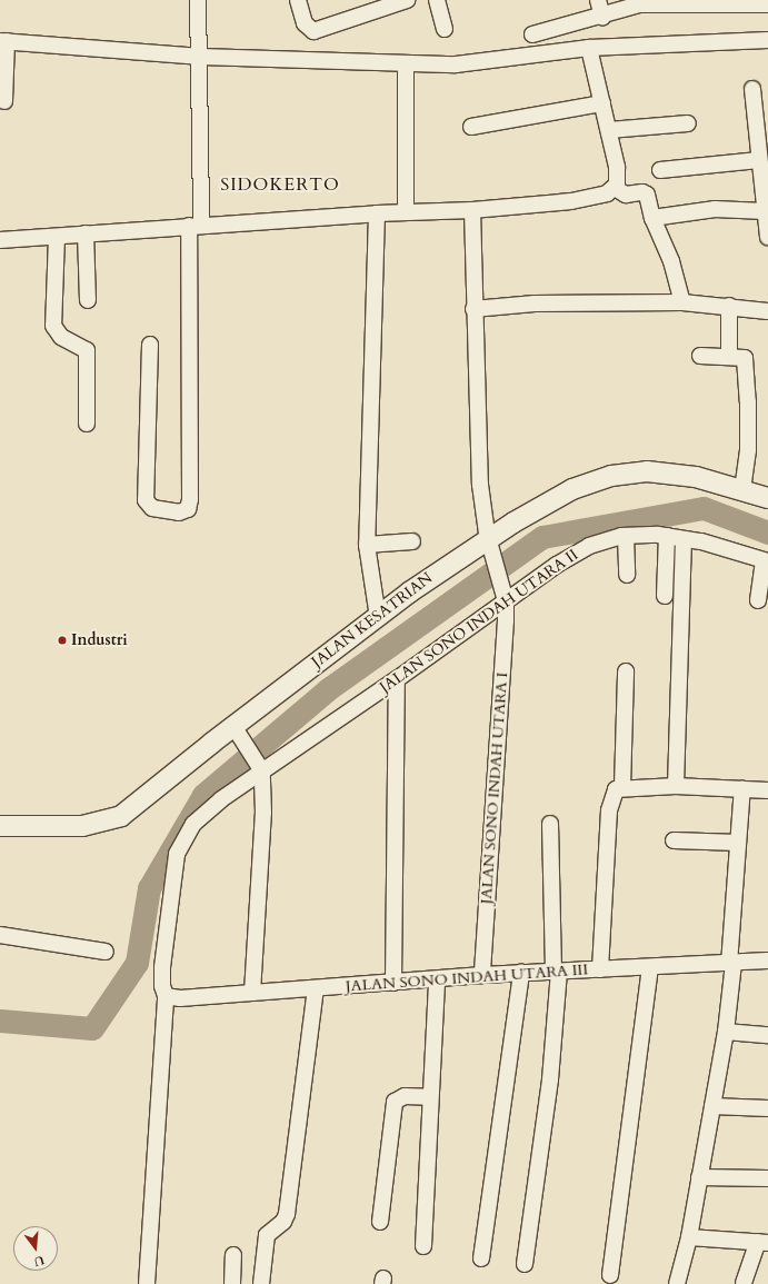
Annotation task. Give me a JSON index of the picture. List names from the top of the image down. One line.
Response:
{"streets":{"street":["JALAN KESATRIAN","JALAN SONO INDAH UTARA II","JALAN SONO INDAH UTARA I","JALAN SONO INDAH UTARA III"]},"crossings":[["JALAN KESATRIAN","JALAN SONO INDAH UTARA I"],["JALAN SONO INDAH UTARA II","JALAN SONO INDAH UTARA I"],["JALAN SONO INDAH UTARA II","JALAN SONO INDAH UTARA III"],["JALAN SONO INDAH UTARA I","JALAN SONO INDAH UTARA III"]],"districts":["SIDOKERTO"],"places":["Industri"],"north":"bottom"}
